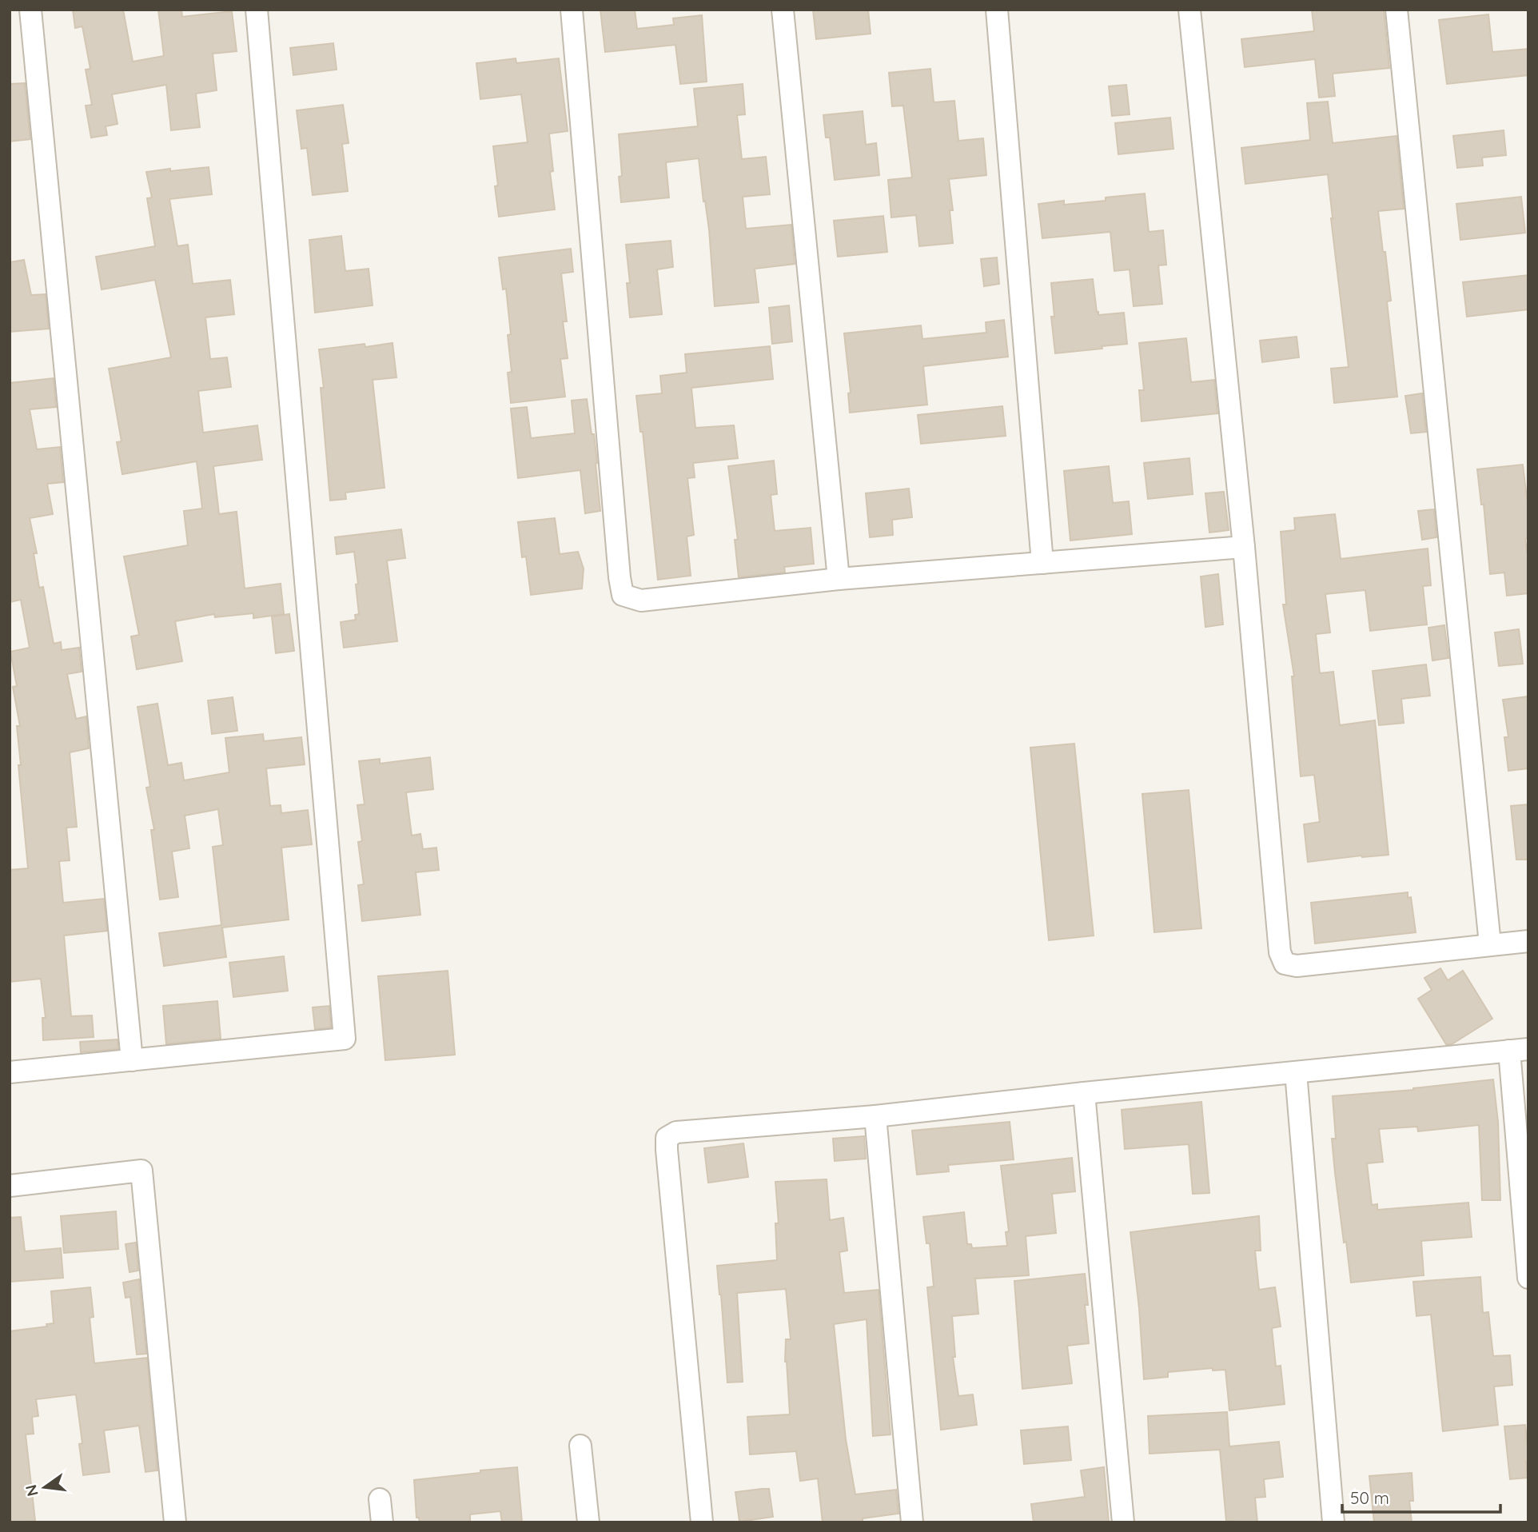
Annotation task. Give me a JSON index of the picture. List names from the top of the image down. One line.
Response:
{"scale_bar":"50 m","north":"left"}
